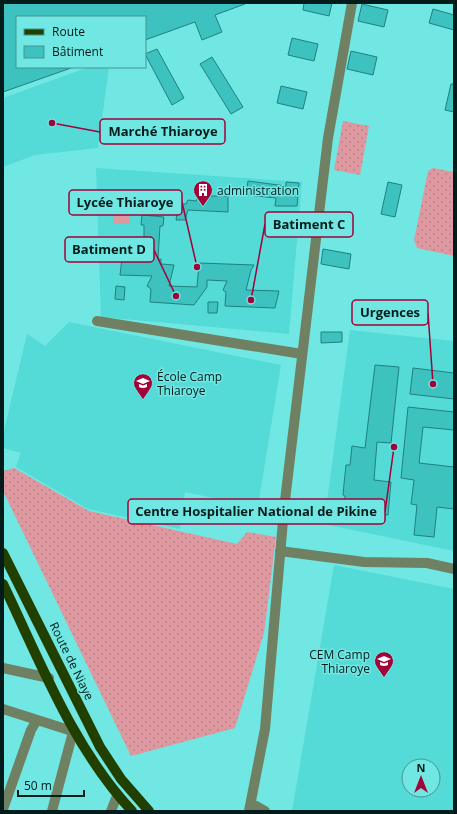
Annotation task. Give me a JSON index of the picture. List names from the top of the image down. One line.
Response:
{"streets":{"main road":["Route de Niaye"]},"places":{"other":["Marché Thiaroye","Lycée Thiaroye","Batiment D","Batiment C","Urgences","Centre Hospitalier National de Pikine"],"building":["administration"],"school or university":["École Camp Thiaroye","CEM Camp Thiaroye"]},"legend":["Route","Bâtiment"],"scale_bar":"50 m","north":"top"}
